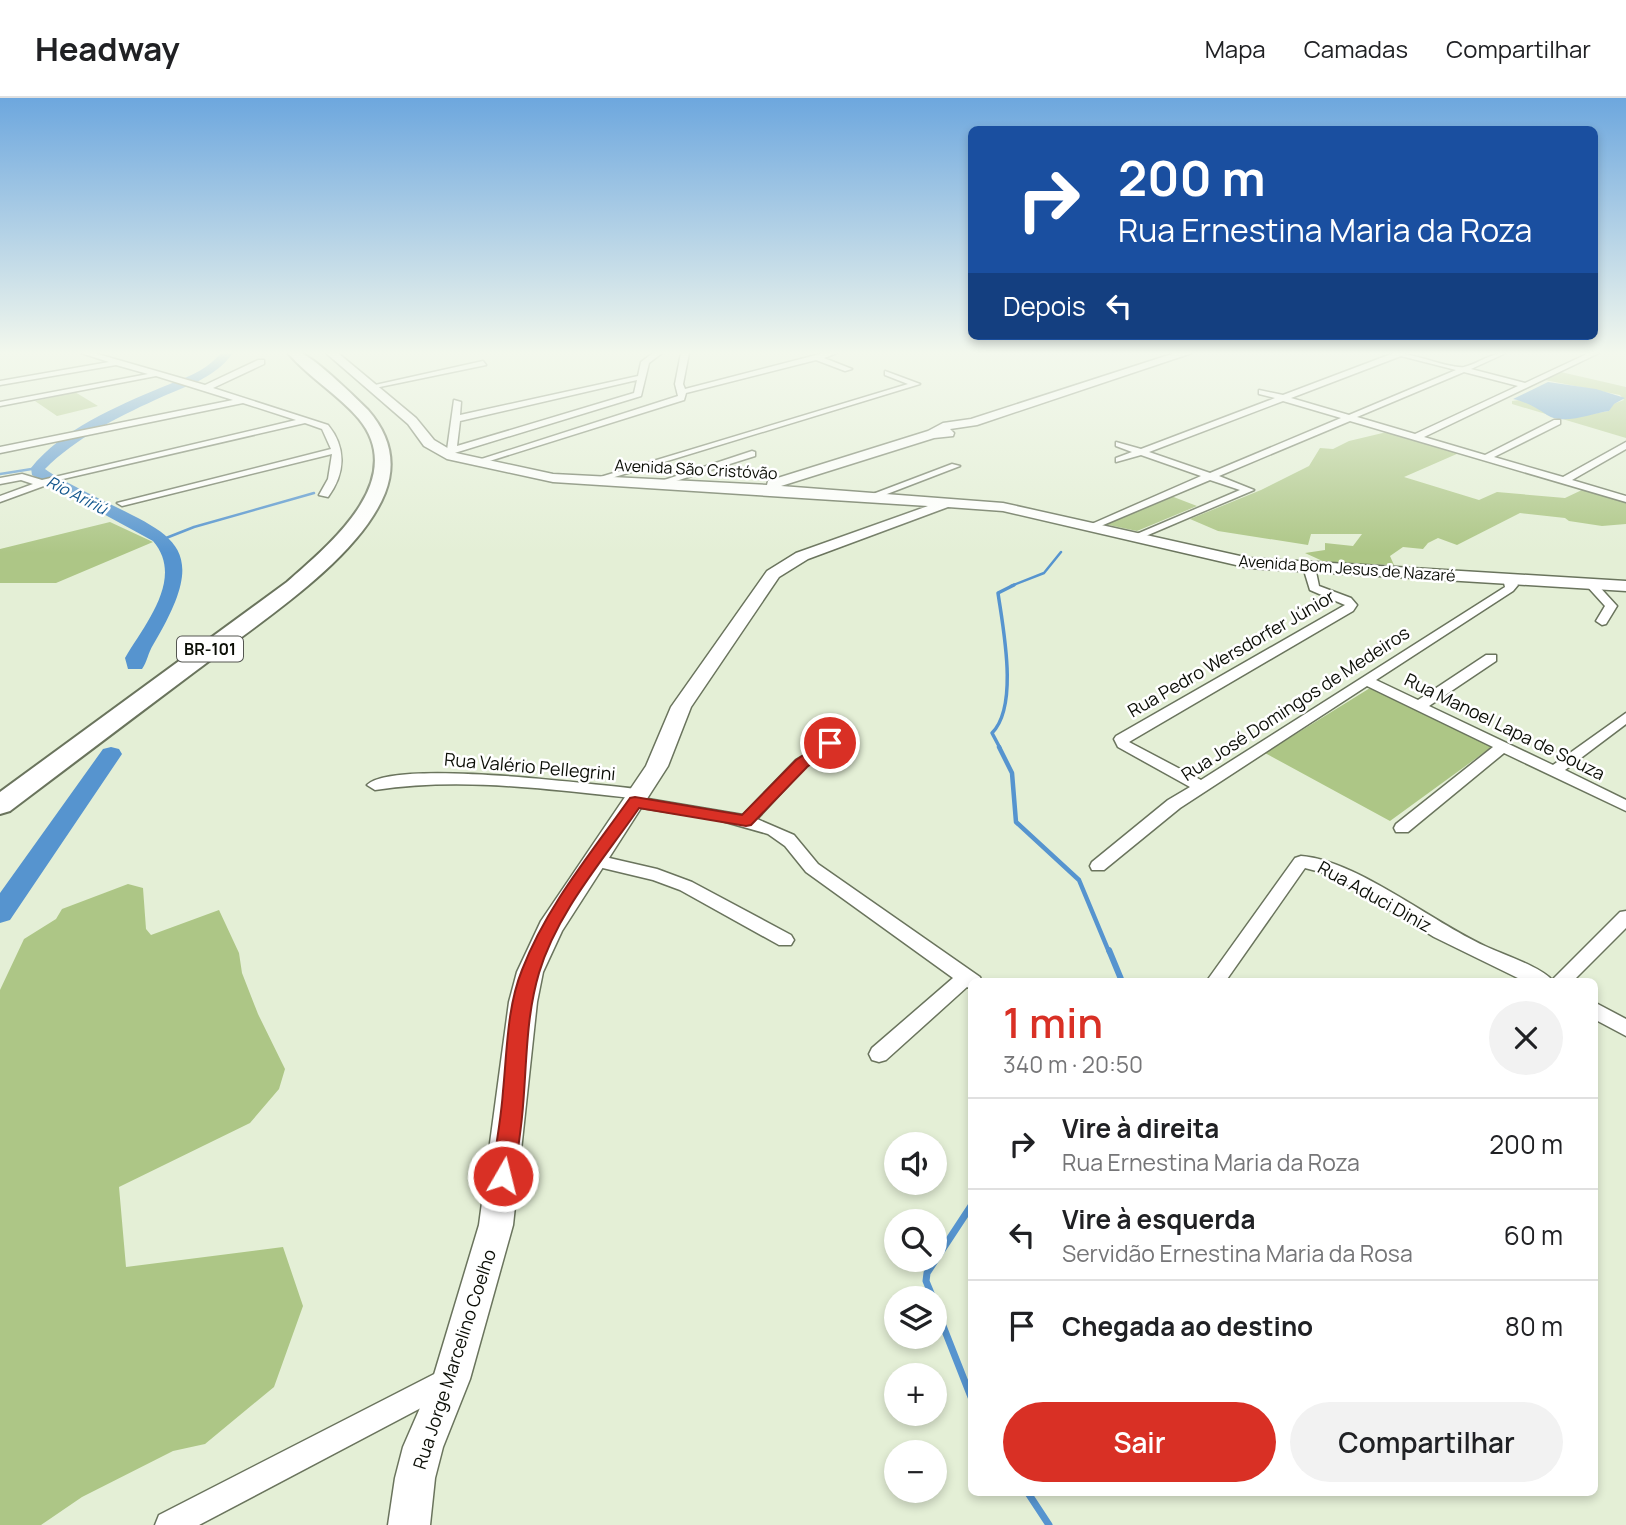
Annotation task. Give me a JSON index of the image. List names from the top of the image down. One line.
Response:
{"streets":{"highway":["BR-101"],"main road":["Avenida São Cristóvão","Avenida Bom Jesus de Nazaré","Rua Jorge Marcelino Coelho"],"street":["Rua Pedro Wersdorfer Júnior","Rua José Domingos de Medeiros","Rua Manoel Lapa de Souza","Rua Valério Pellegrini","Rua Aduci Diniz"]},"crossings":[["Avenida São Cristóvão","Avenida Bom Jesus de Nazaré"],["Avenida São Cristóvão","Rua Jorge Marcelino Coelho"],["Avenida Bom Jesus de Nazaré","Rua Pedro Wersdorfer Júnior"],["Avenida Bom Jesus de Nazaré","Rua José Domingos de Medeiros"],["Avenida Bom Jesus de Nazaré","Rua Jorge Marcelino Coelho"],["Rua Pedro Wersdorfer Júnior","Rua José Domingos de Medeiros"],["Rua José Domingos de Medeiros","Rua Manoel Lapa de Souza"],["Rua Valério Pellegrini","Rua Jorge Marcelino Coelho"]],"water":["Rio Aririú"],"page":{"header":"Headway","nav":["Mapa","Camadas","Compartilhar"],"turn":["200 m","Rua Ernestina Maria da Roza"],"then":"Depois","heading":["1 min","340 m · 20:50"],"list":[{"name":"Vire à direita","note":"Rua Ernestina Maria da Roza","value":"200 m"},{"name":"Vire à esquerda","note":"Servidão Ernestina Maria da Rosa","value":"60 m"},{"name":"Chegada ao destino","value":"80 m"}],"map_buttons":["+","−"],"buttons":["Sair","Compartilhar"]}}
